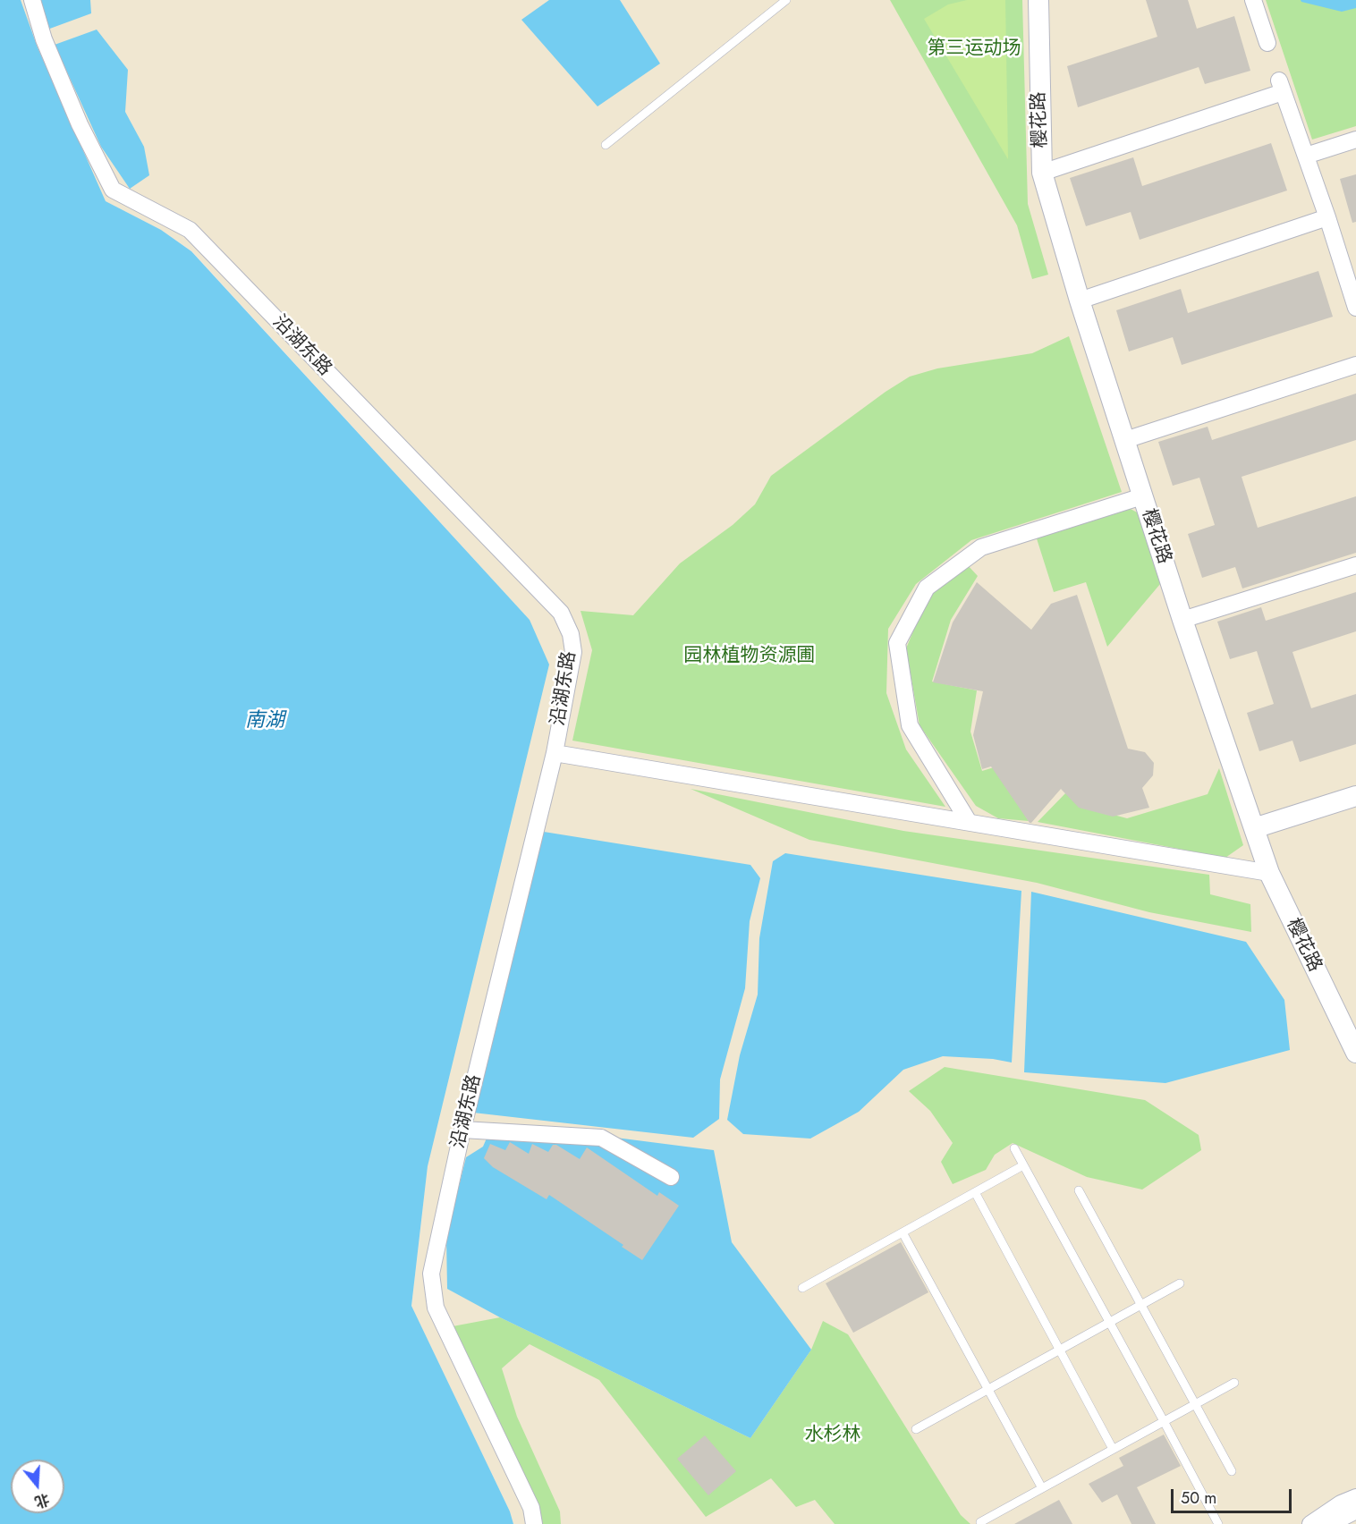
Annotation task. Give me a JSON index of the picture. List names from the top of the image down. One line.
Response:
{"streets":{"street":["樱花路","沿湖东路"]},"water":["南湖"],"parks":["第三运动场","园林植物资源圃","水杉林"],"scale_bar":"50 m","north":"bottom"}
